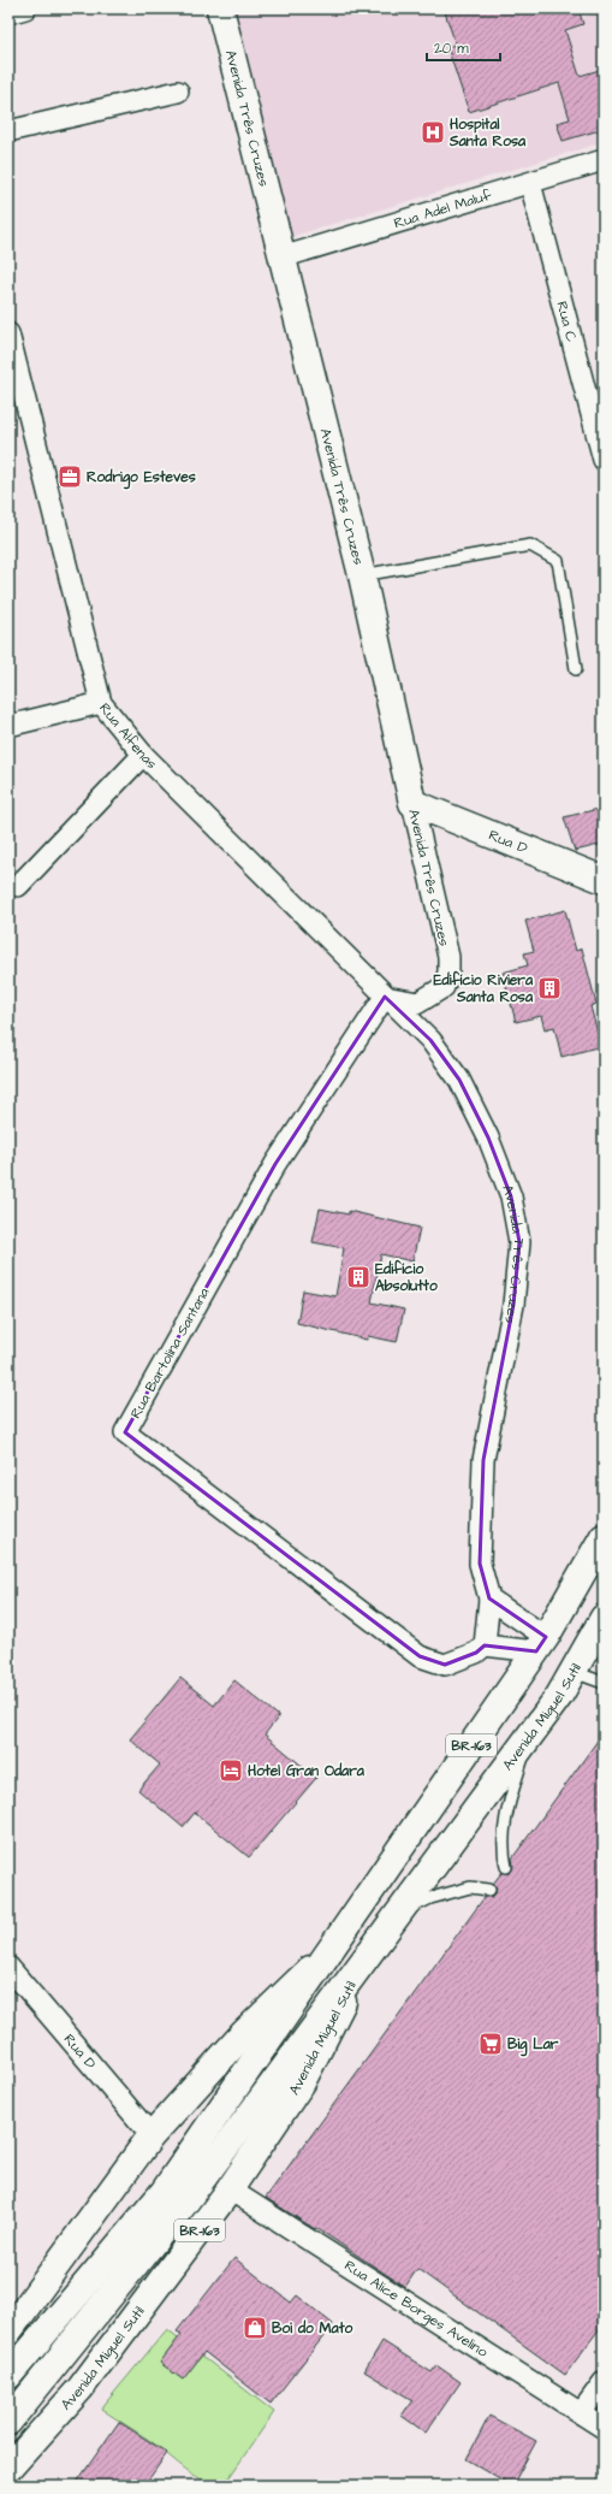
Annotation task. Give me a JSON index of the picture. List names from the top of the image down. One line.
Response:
{"streets":{"main road":["Avenida Três Cruzes","Rua D","Avenida Miguel Sutil","BR-163"],"street":["Rua Adel Maluf","Rua C","Rua Alfenas","Rua Bartolina Santana","Rua Alice Borges Avelino"]},"crossings":[["Avenida Três Cruzes","Rua Adel Maluf"],["Avenida Três Cruzes","Rua Alfenas"],["Avenida Três Cruzes","Rua D"],["Avenida Três Cruzes","Rua Bartolina Santana"],["Rua Adel Maluf","Rua C"],["Rua Alfenas","Rua Bartolina Santana"],["Rua D","BR-163"],["Avenida Miguel Sutil","BR-163"],["Avenida Miguel Sutil","Rua Alice Borges Avelino"]],"places":{"hospital":["Hospital Santa Rosa"],"office":["Rodrigo Esteves"],"building":["Edifício Riviera Santa Rosa","Edifício Absolutto"],"hotel":["Hotel Gran Odara"],"supermarket":["Big Lar"],"shop":["Boi do Mato"]},"scale_bar":"20 m"}
